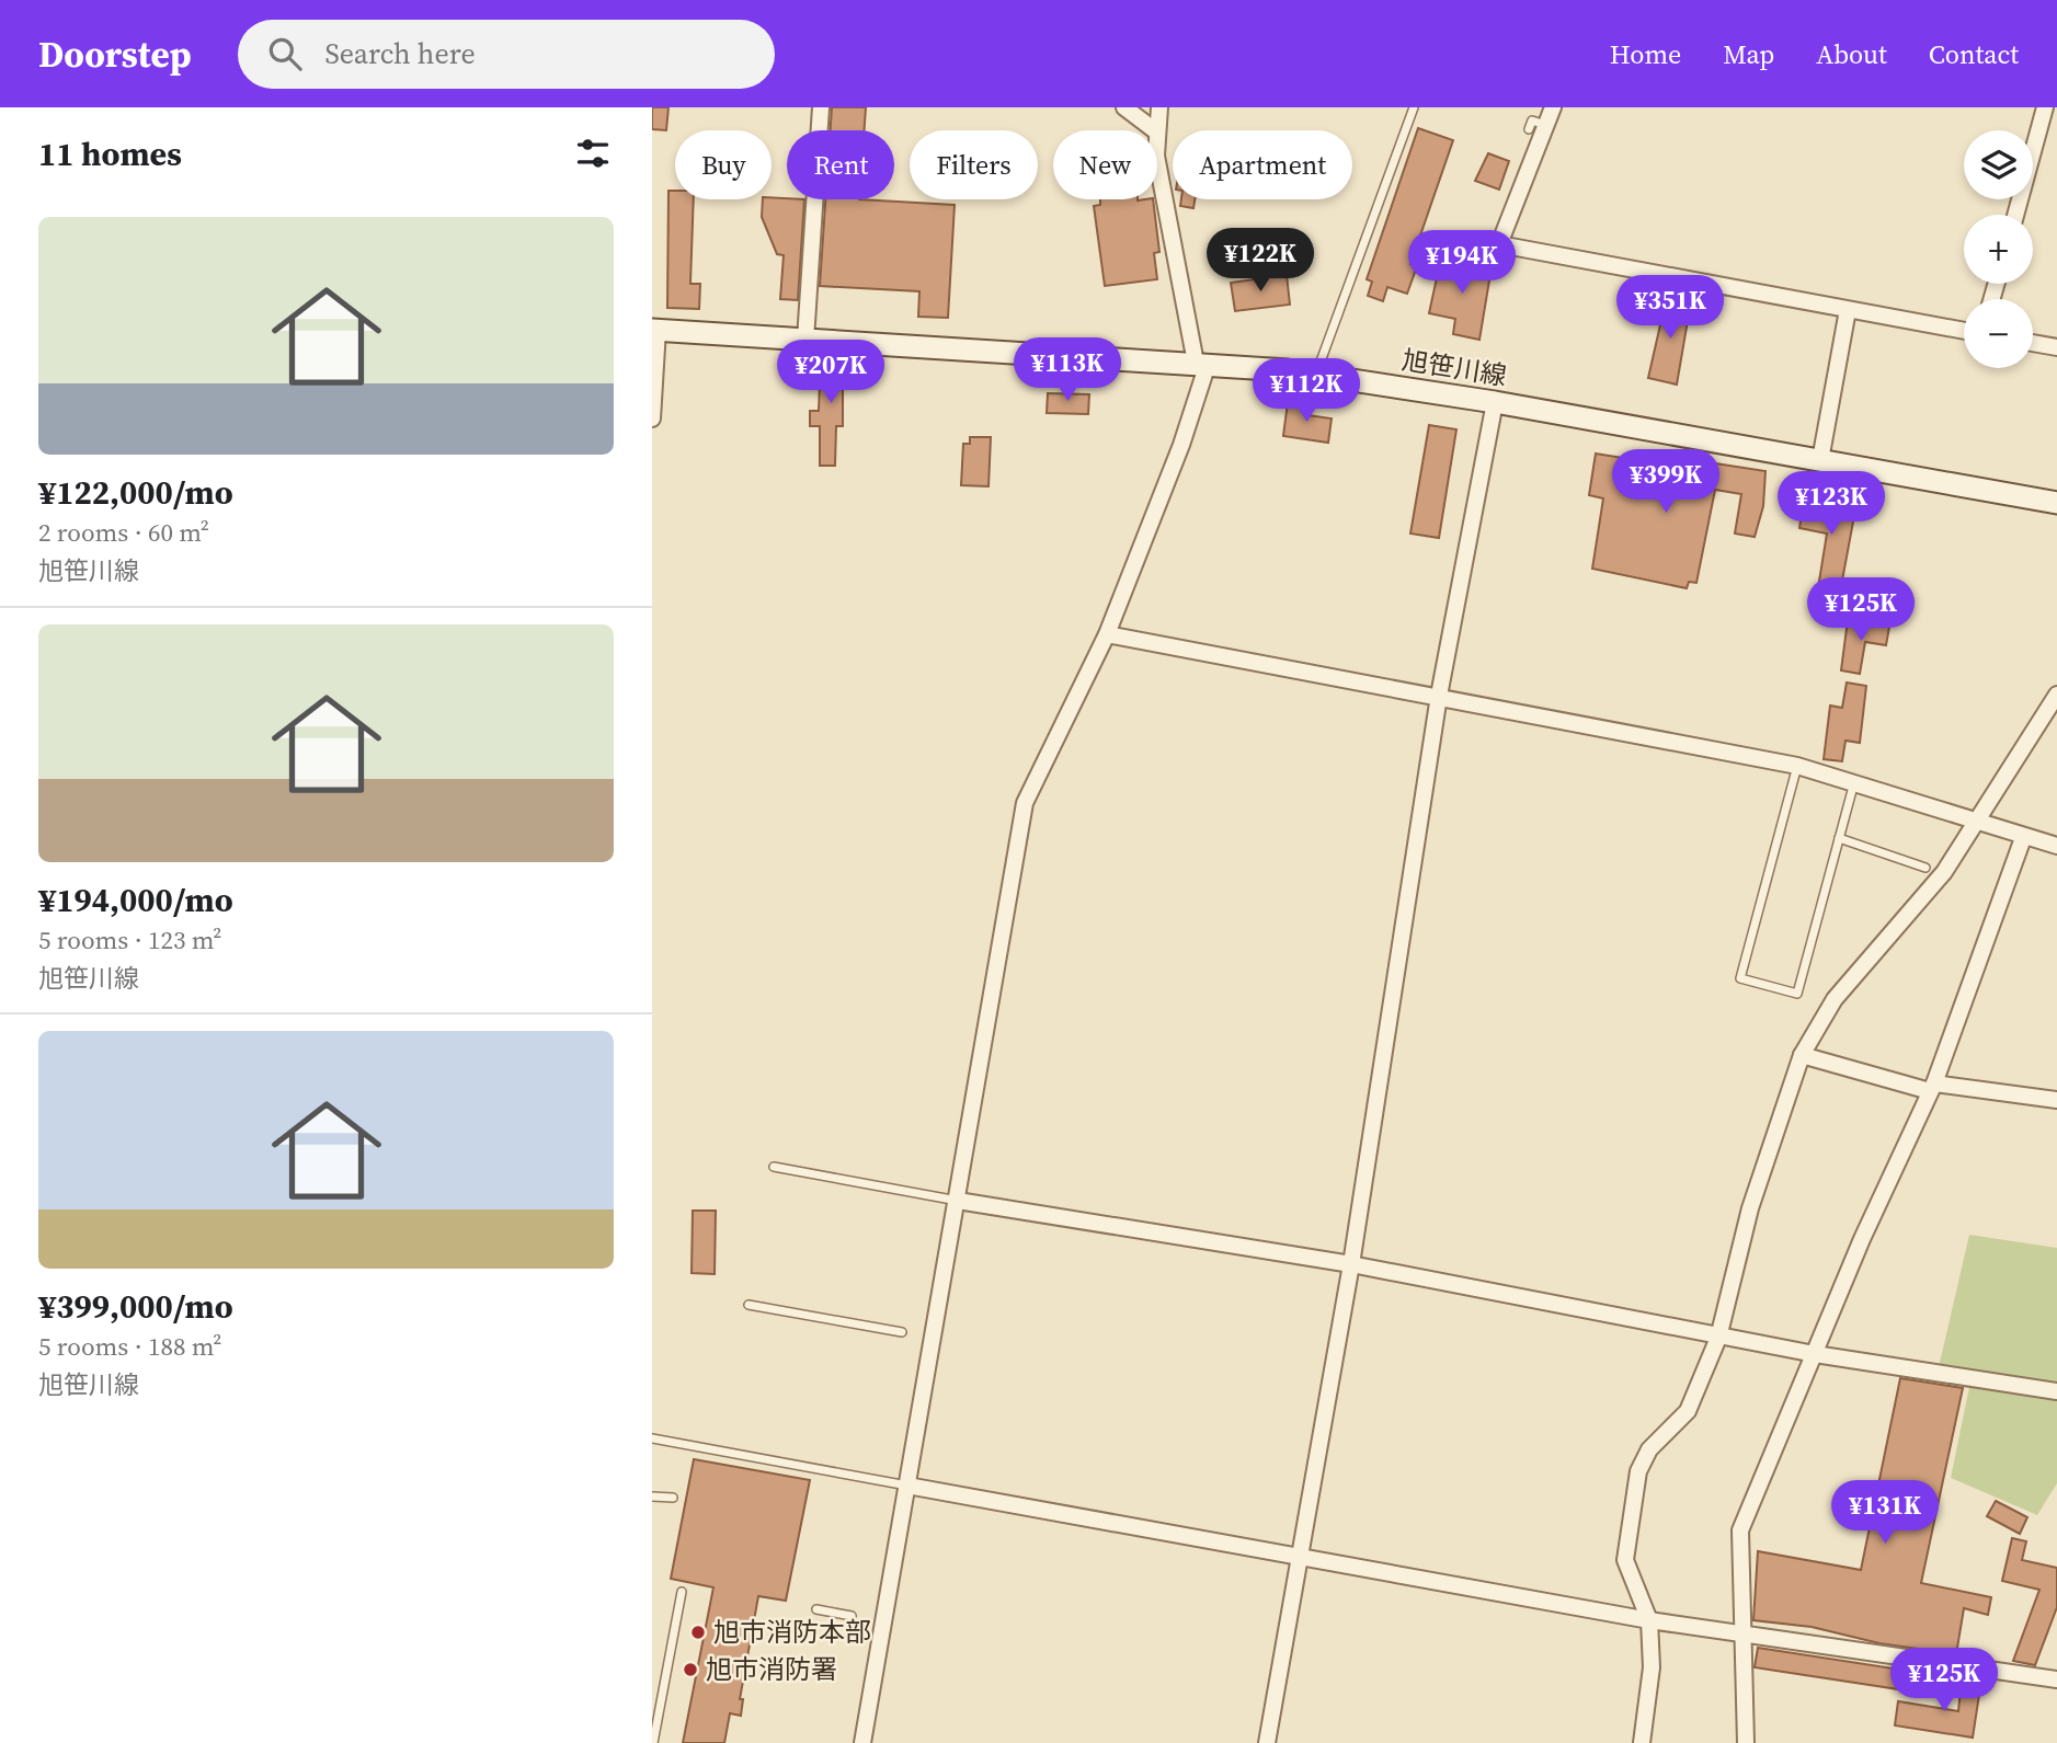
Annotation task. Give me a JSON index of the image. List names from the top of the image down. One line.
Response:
{"streets":{"main road":["旭笹川線"]},"places":["旭市消防本部","旭市消防署"],"page":{"header":"Doorstep","search":"Search here","nav":["Home","Map","About","Contact"],"heading":"11 homes","map_buttons":["+","−"],"chip":["Buy","Rent","Filters","New","Apartment"],"list":[{"name":"¥122,000/mo","note":"2 rooms · 60 m² · 旭笹川線"},{"name":"¥194,000/mo","note":"5 rooms · 123 m² · 旭笹川線"},{"name":"¥399,000/mo","note":"5 rooms · 188 m² · 旭笹川線"}],"price":["¥122K","¥194K","¥351K","¥113K","¥207K","¥112K","¥399K","¥123K","¥125K","¥131K","¥125K"]}}
